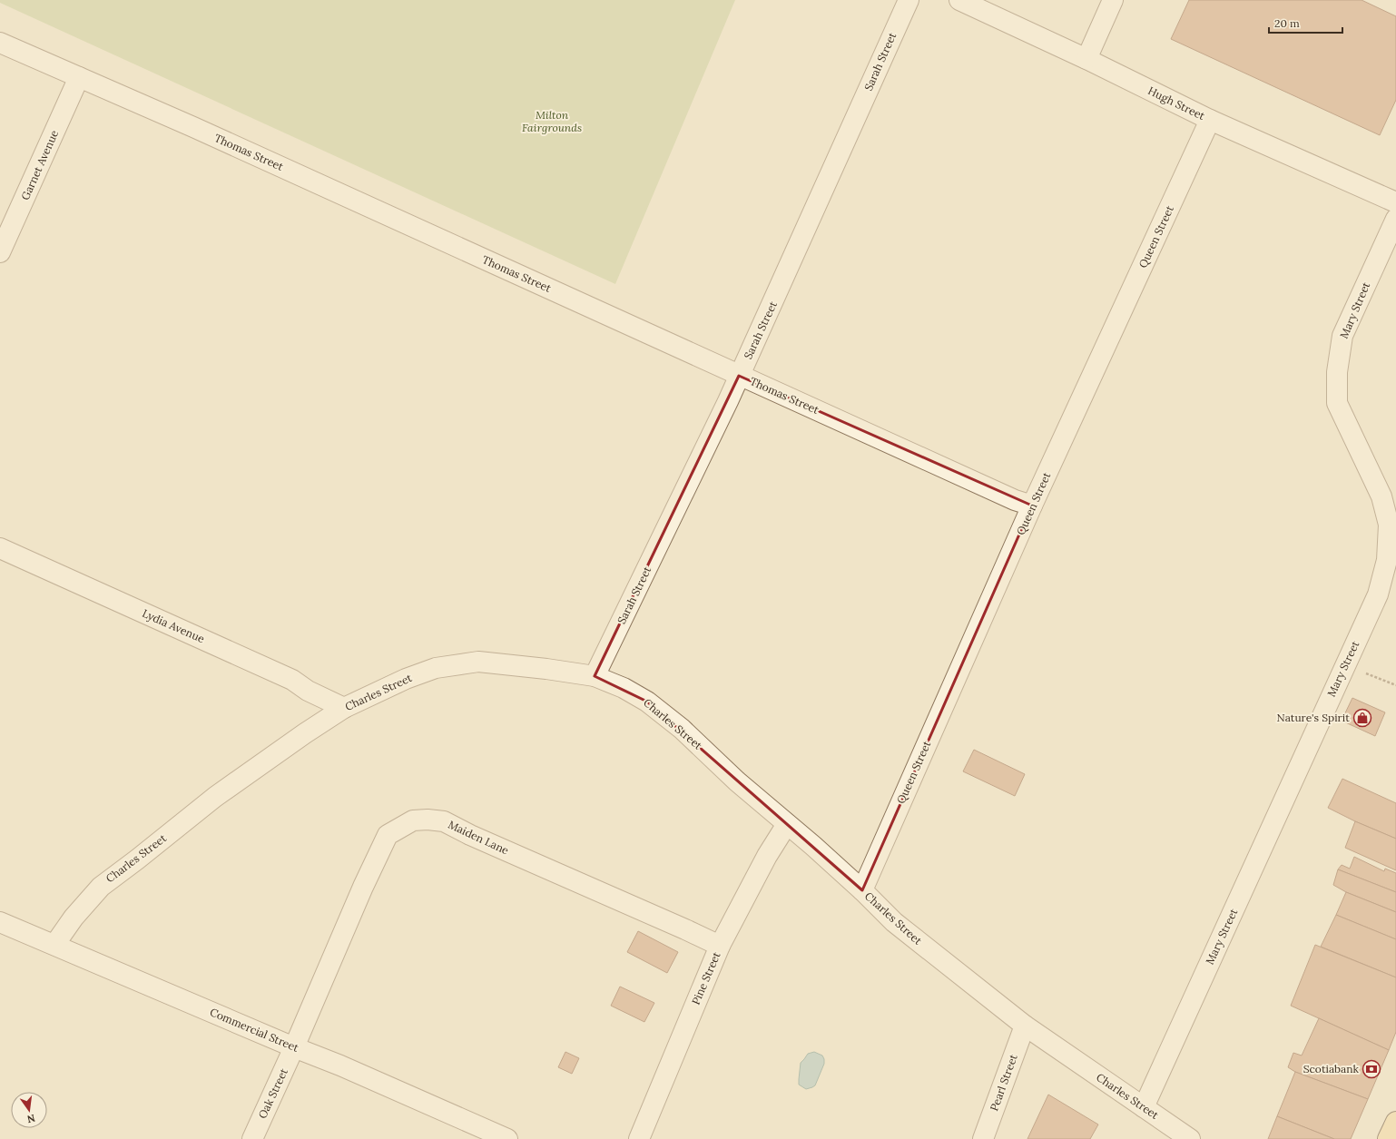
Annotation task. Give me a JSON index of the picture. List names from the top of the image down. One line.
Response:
{"streets":{"street":["Sarah Street","Hugh Street","Thomas Street","Garnet Avenue","Queen Street","Mary Street","Lydia Avenue","Charles Street","Maiden Lane","Pine Street","Commercial Street","Pearl Street","Oak Street"]},"crossings":[["Sarah Street","Thomas Street"],["Sarah Street","Charles Street"],["Hugh Street","Queen Street"],["Thomas Street","Garnet Avenue"],["Thomas Street","Queen Street"],["Queen Street","Charles Street"],["Mary Street","Charles Street"],["Lydia Avenue","Charles Street"],["Charles Street","Pine Street"],["Charles Street","Commercial Street"],["Charles Street","Pearl Street"],["Maiden Lane","Pine Street"],["Maiden Lane","Commercial Street"],["Maiden Lane","Oak Street"],["Commercial Street","Oak Street"]],"parks":["Milton Fairgrounds"],"places":{"shop":["Nature's Spirit"],"bank":["Scotiabank"]},"scale_bar":"20 m","north":"bottom"}
